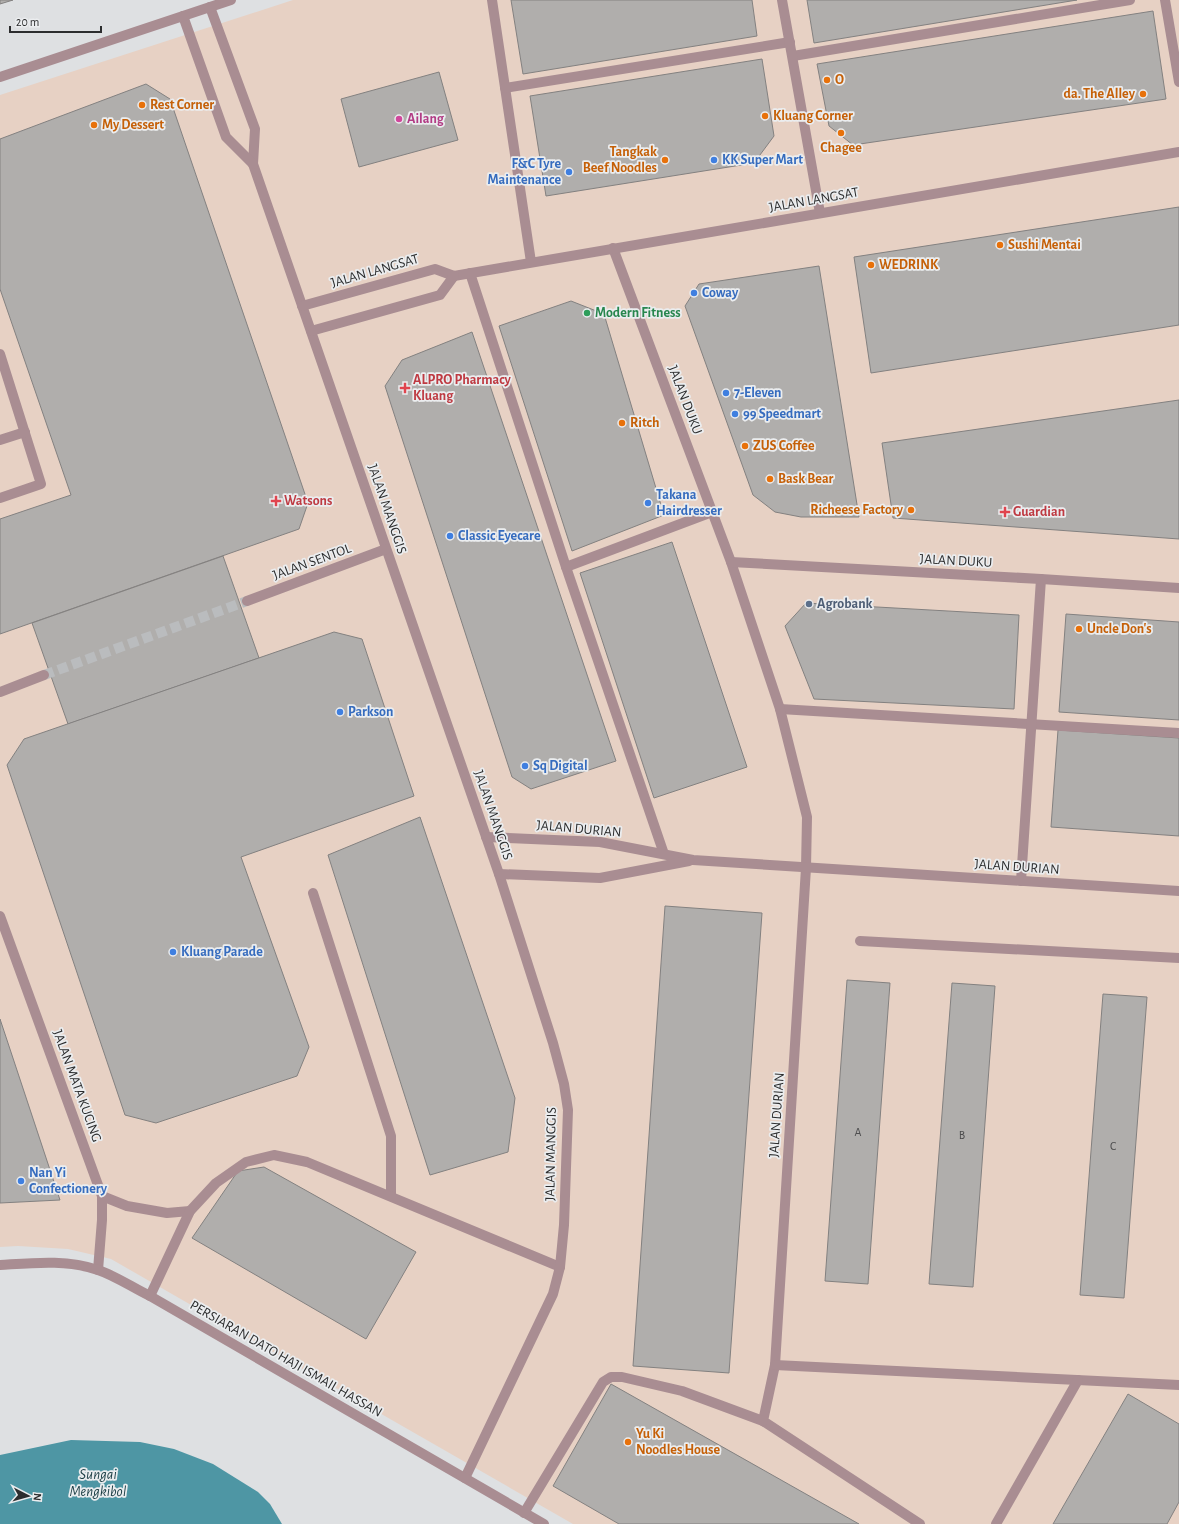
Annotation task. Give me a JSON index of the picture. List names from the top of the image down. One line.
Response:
{"streets":{"street":["JALAN LANGSAT","JALAN DUKU","JALAN MANGGIS","JALAN SENTOL","JALAN DURIAN","JALAN MATA KUCING","PERSIARAN DATO HAJI ISMAIL HASSAN"]},"crossings":[["JALAN LANGSAT","JALAN DUKU"],["JALAN LANGSAT","JALAN MANGGIS"],["JALAN DUKU","JALAN DURIAN"],["JALAN MANGGIS","JALAN SENTOL"],["JALAN MANGGIS","JALAN DURIAN"],["JALAN MANGGIS","PERSIARAN DATO HAJI ISMAIL HASSAN"],["JALAN MATA KUCING","PERSIARAN DATO HAJI ISMAIL HASSAN"]],"water":["Sungai Mengkibol"],"places":{"other":["O","da. The Alley","Rest Corner","Kluang Corner","Ailang","My Dessert","Chagee","Tangkak Beef Noodles","KK Super Mart","F&C Tyre Maintenance","Sushi Mentai","WEDRINK","Coway","Modern Fitness","7-Eleven","99 Speedmart","Ritch","ZUS Coffee","Bask Bear","Takana Hairdresser","Richeese Factory","Classic Eyecare","Agrobank","Uncle Don's","Parkson","Sq Digital","Kluang Parade","Nan Yi Confectionery","Yu Ki Noodles House"],"health":["ALPRO Pharmacy Kluang","Watsons","Guardian"]},"house_numbers":["A","B","C"],"scale_bar":"20 m","north":"right"}
